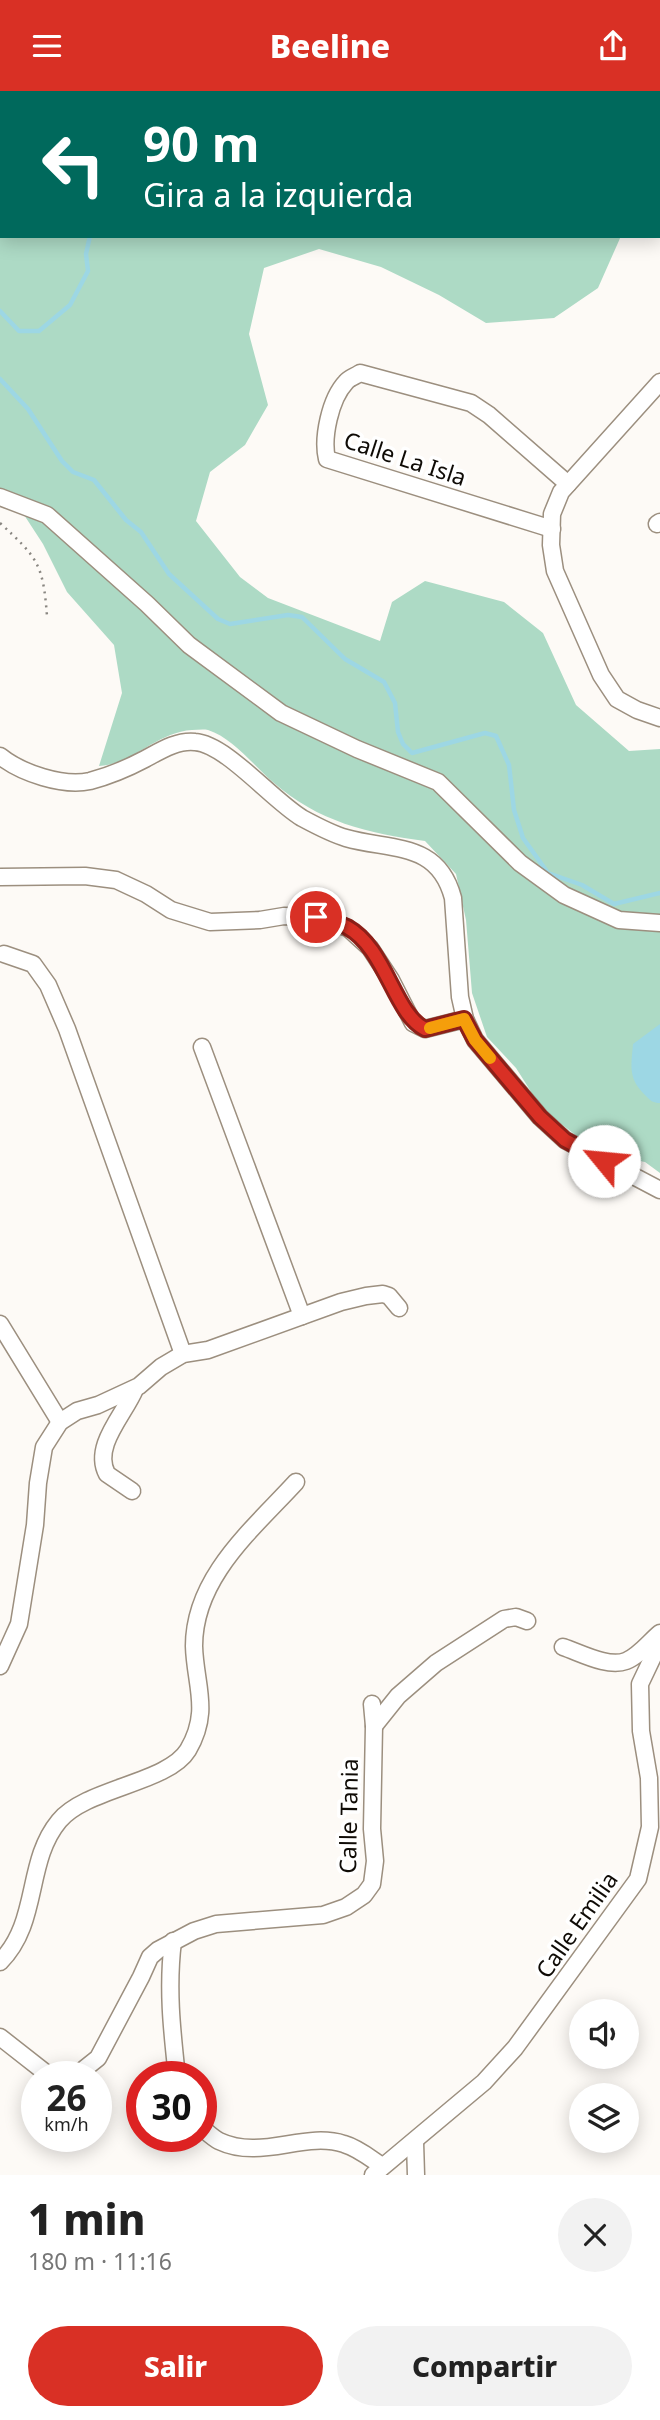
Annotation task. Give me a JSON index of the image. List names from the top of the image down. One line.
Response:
{"streets":{"street":["Calle La Isla","Calle Tania","Calle Emilia"]},"page":{"header":"Beeline","turn":["90 m","Gira a la izquierda"],"speed":"26 km/h","limit":"30","heading":["1 min","180 m · 11:16"],"buttons":["Salir","Compartir"]}}
